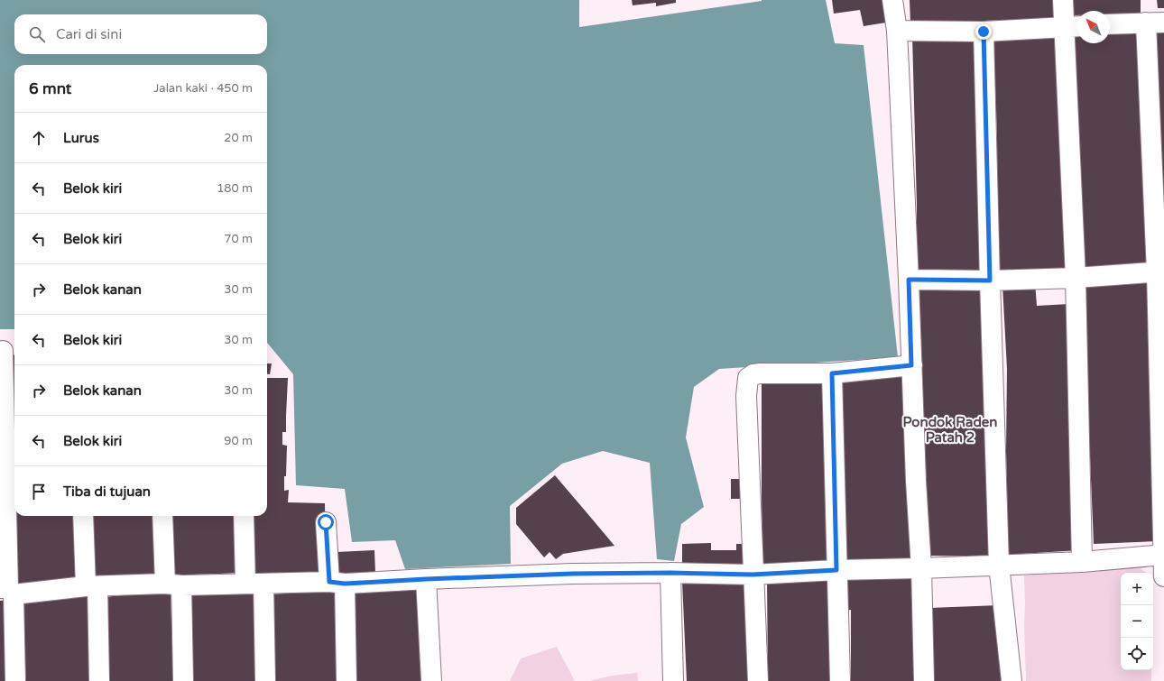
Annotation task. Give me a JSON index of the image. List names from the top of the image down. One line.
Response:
{"districts":["Pondok Raden Patah 2"],"north":"top left","page":{"search":"Cari di sini","heading":["6 mnt","Jalan kaki · 450 m"],"list":[["Lurus","20 m"],["Belok kiri","180 m"],["Belok kiri","70 m"],["Belok kanan","30 m"],["Belok kiri","30 m"],["Belok kanan","30 m"],["Belok kiri","90 m"],"Tiba di tujuan"],"map_buttons":["+","−"]}}
